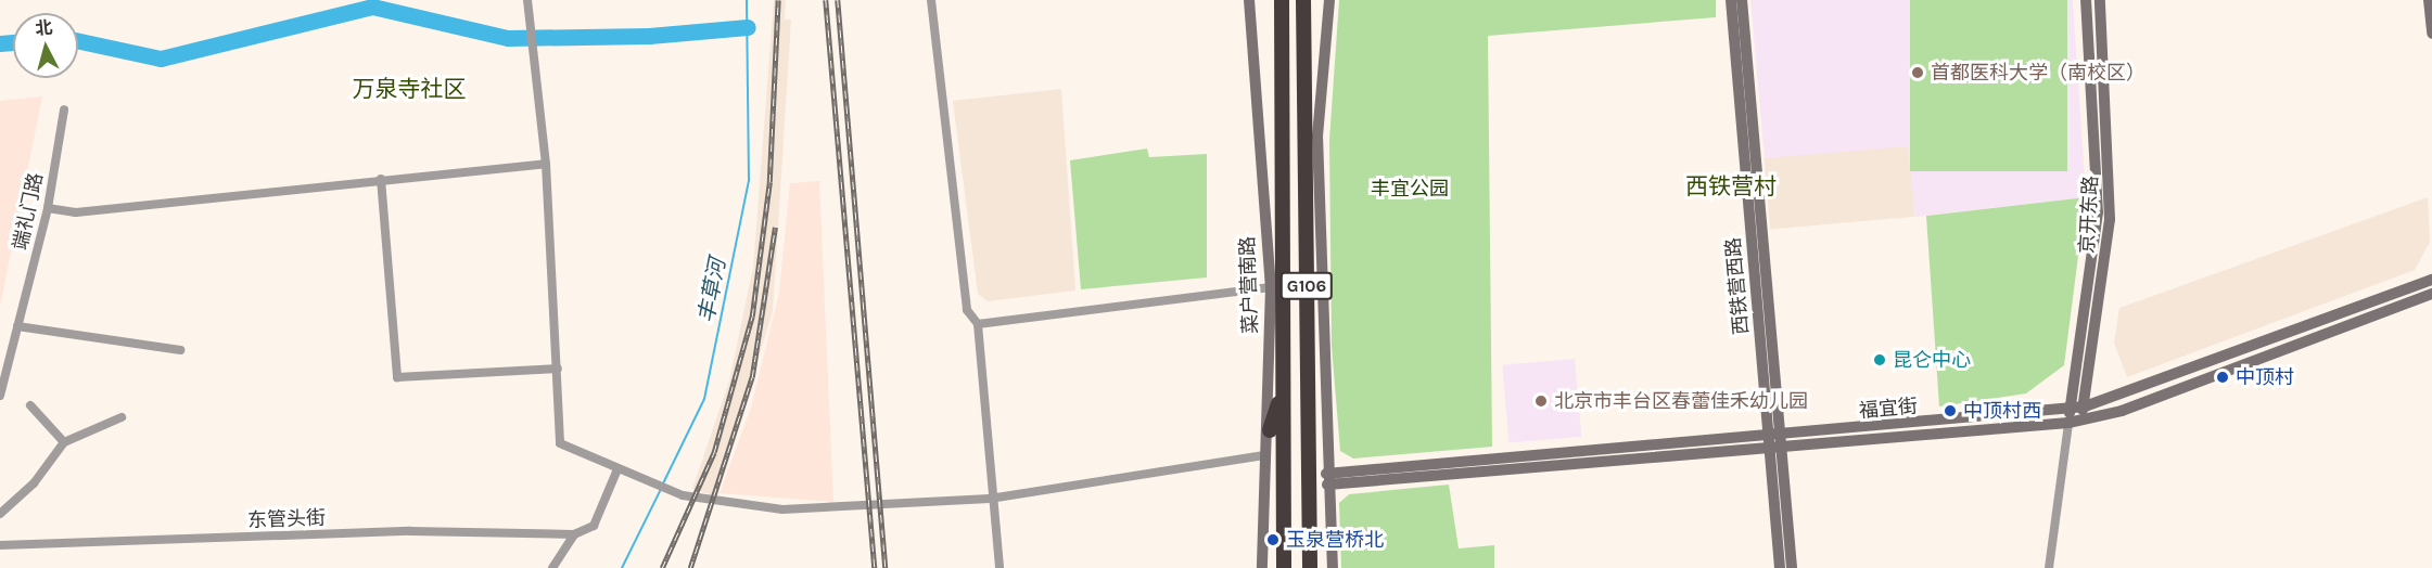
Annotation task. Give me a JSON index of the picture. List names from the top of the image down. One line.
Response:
{"streets":{"highway":["菜户营南路","G106"],"street":["端礼门路","京开东路","西铁营西路","福宜街","东管头街"]},"crossings":[["京开东路","福宜街"],["西铁营西路","福宜街"]],"districts":["万泉寺社区","西铁营村"],"water":["丰草河"],"parks":["丰宜公园"],"places":["首都医科大学（南校区）","昆仑中心","中顶村","北京市丰台区春蕾佳禾幼儿园","中顶村西","玉泉营桥北"],"north":"top"}
